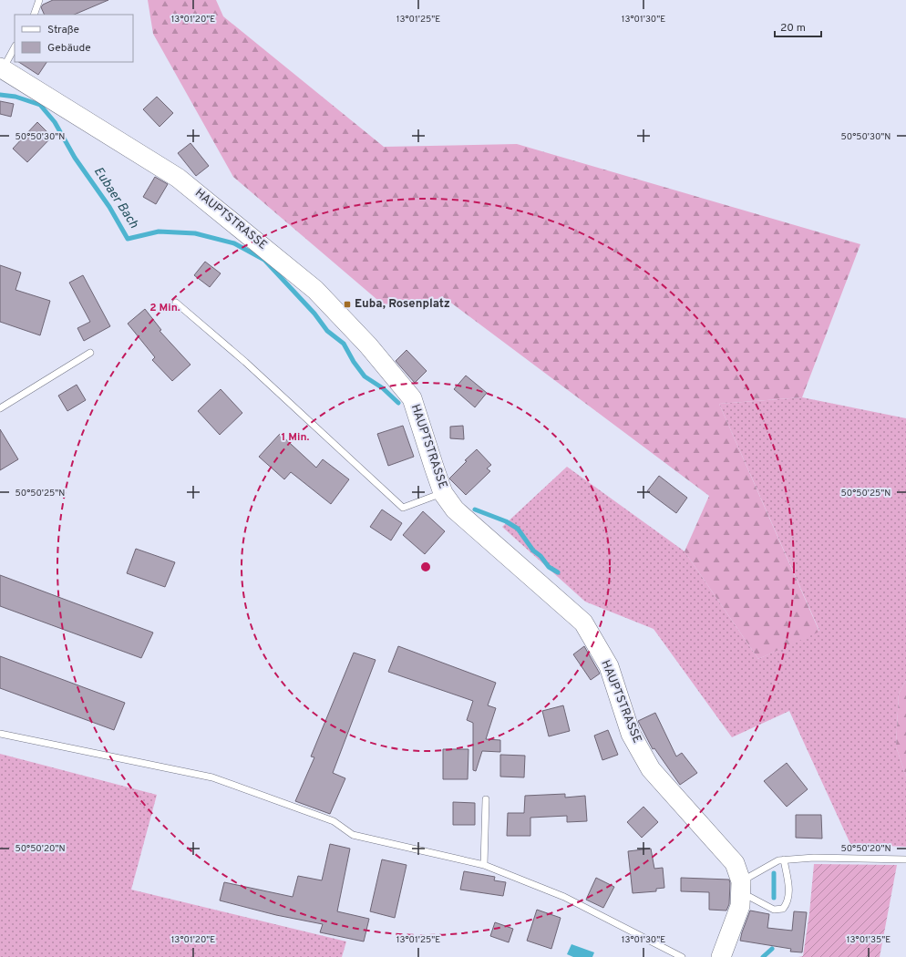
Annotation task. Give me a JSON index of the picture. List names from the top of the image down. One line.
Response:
{"streets":{"street":["HAUPTSTRASSE"]},"water":["Eubaer Bach"],"places":{"transit":["Euba, Rosenplatz"]},"legend":["Straße","Gebäude"],"scale_bar":"20 m","coordinates":["13°01'20\"E","13°01'25\"E","13°01'30\"E","50°50'30\"N","50°50'25\"N","50°50'20\"N","13°01'35\"E"],"rings":["2 Min.","1 Min."]}
